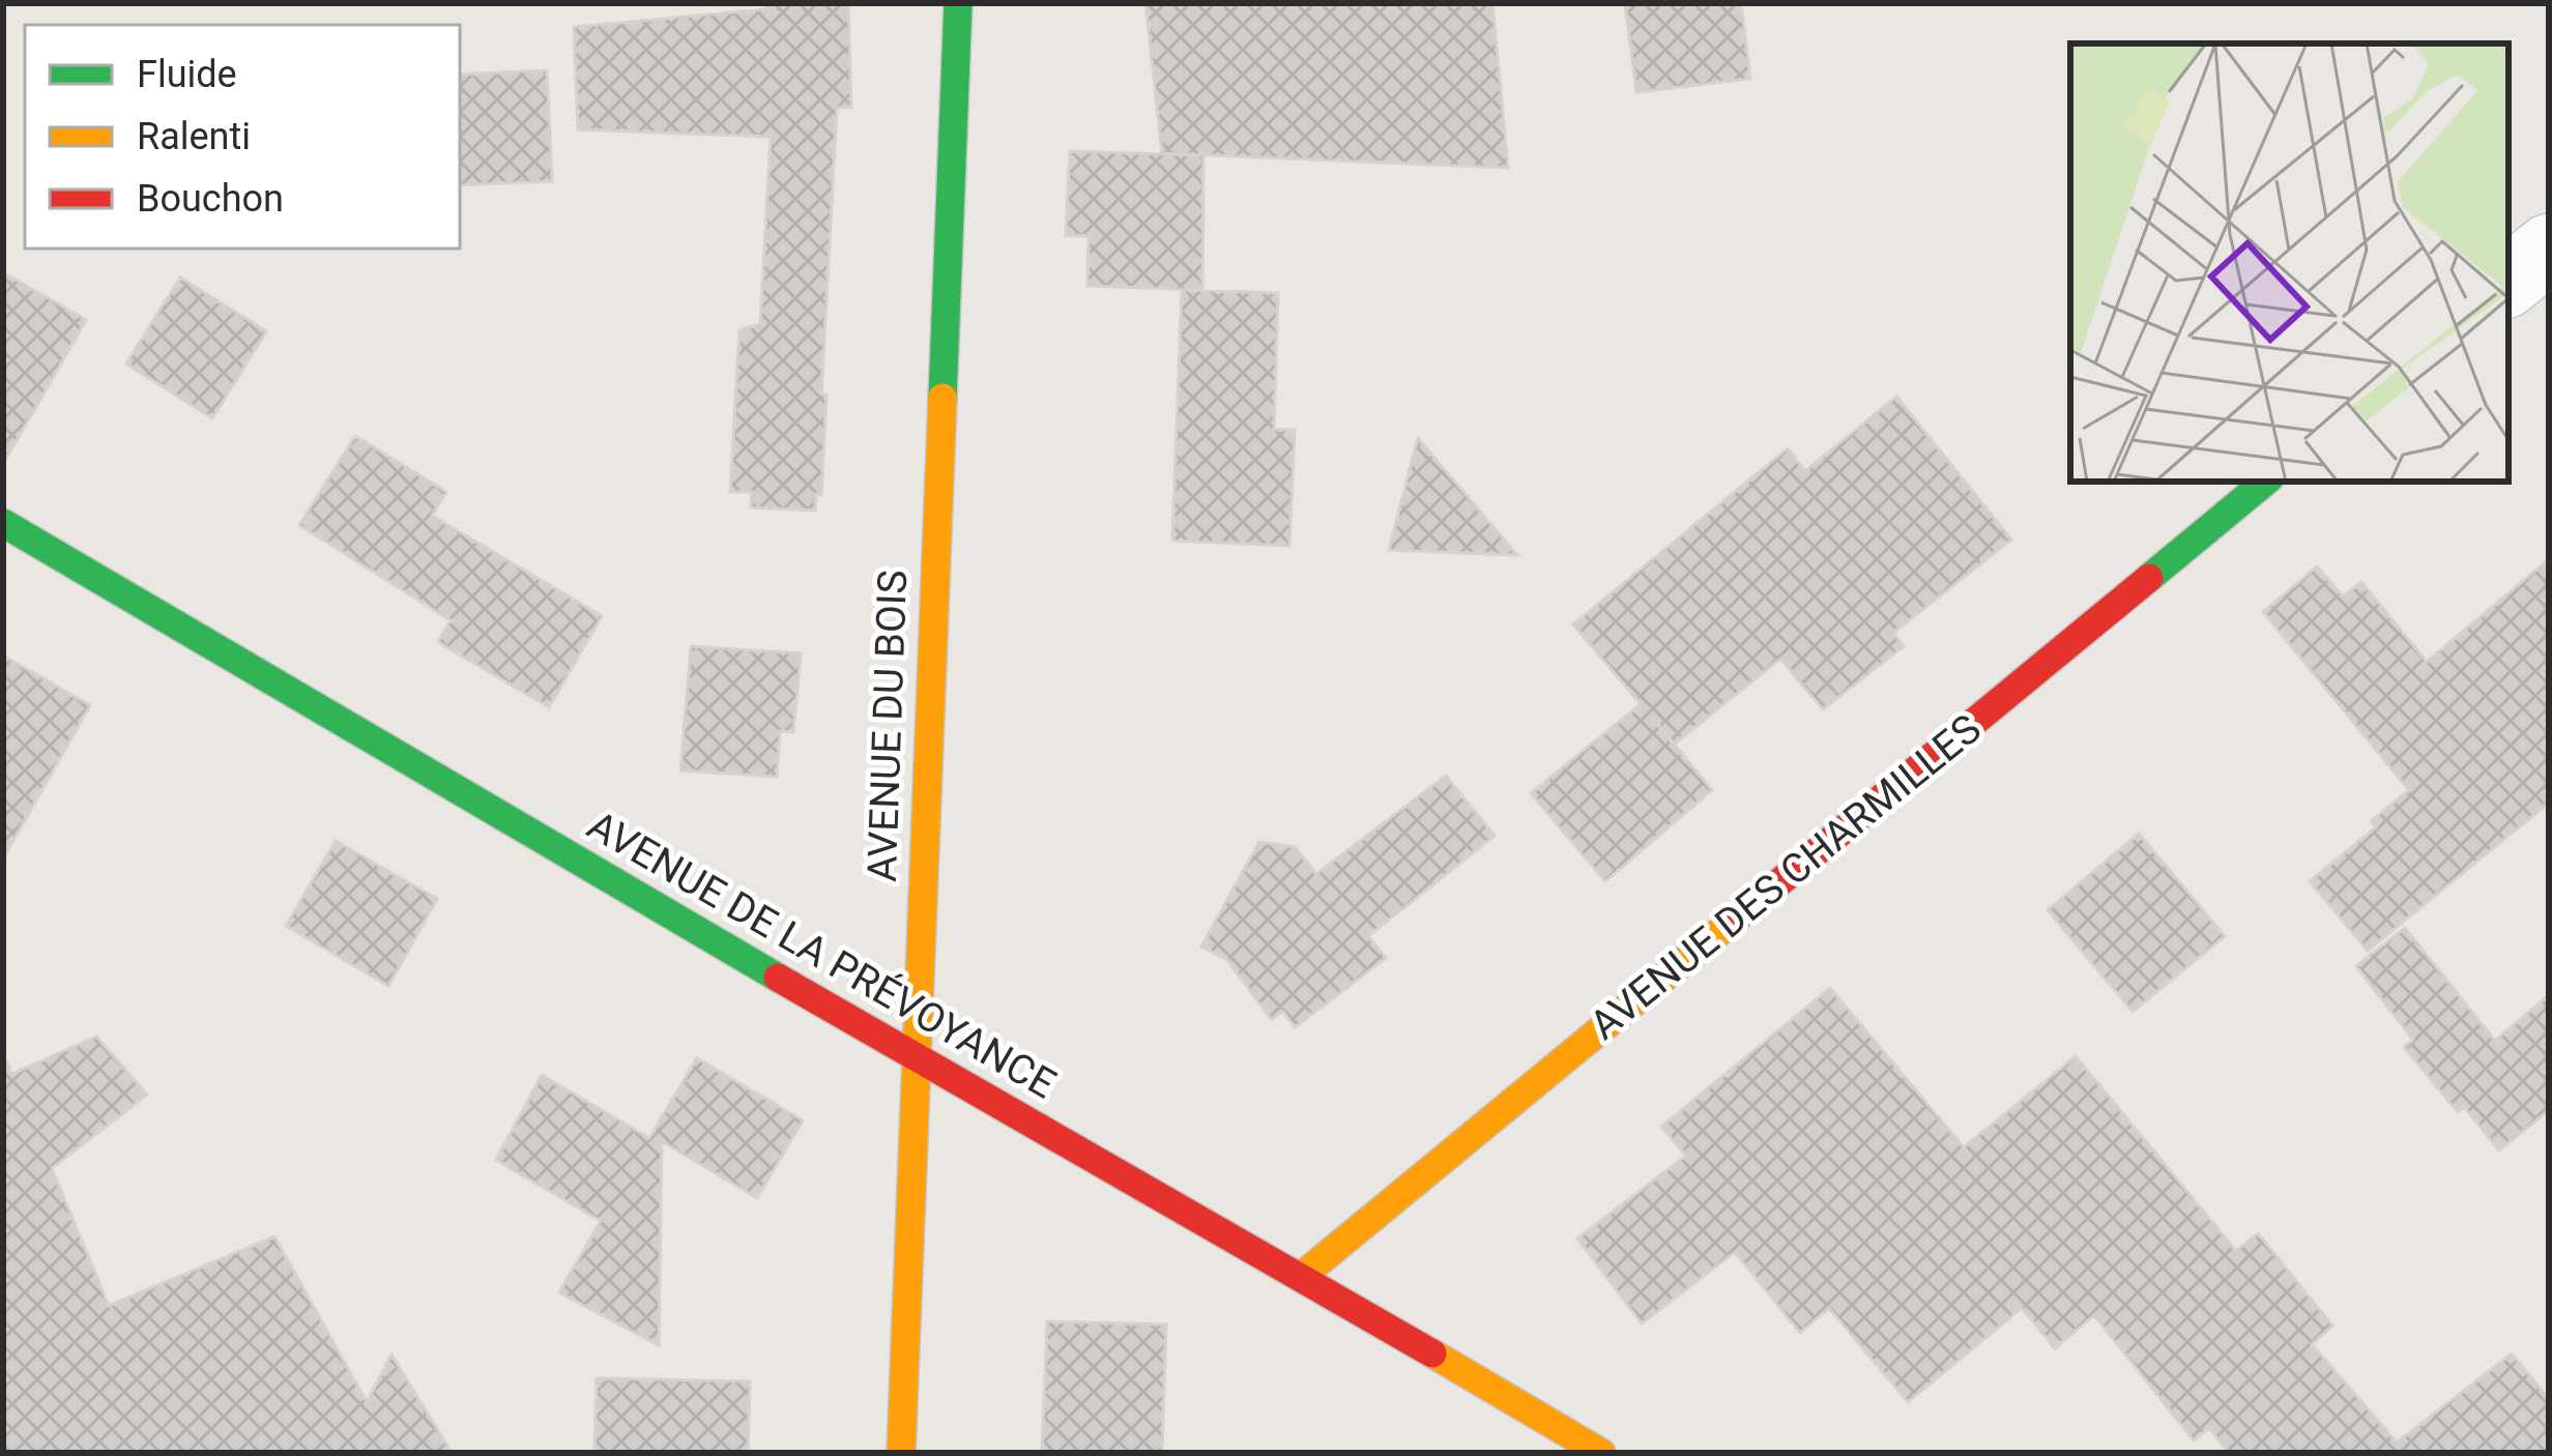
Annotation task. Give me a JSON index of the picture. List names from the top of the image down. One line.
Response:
{"streets":{"street":["AVENUE DU BOIS","AVENUE DES CHARMILLES","AVENUE DE LA PRÉVOYANCE"]},"crossings":[["AVENUE DU BOIS","AVENUE DE LA PRÉVOYANCE"],["AVENUE DES CHARMILLES","AVENUE DE LA PRÉVOYANCE"]],"legend":["Fluide","Ralenti","Bouchon"]}
